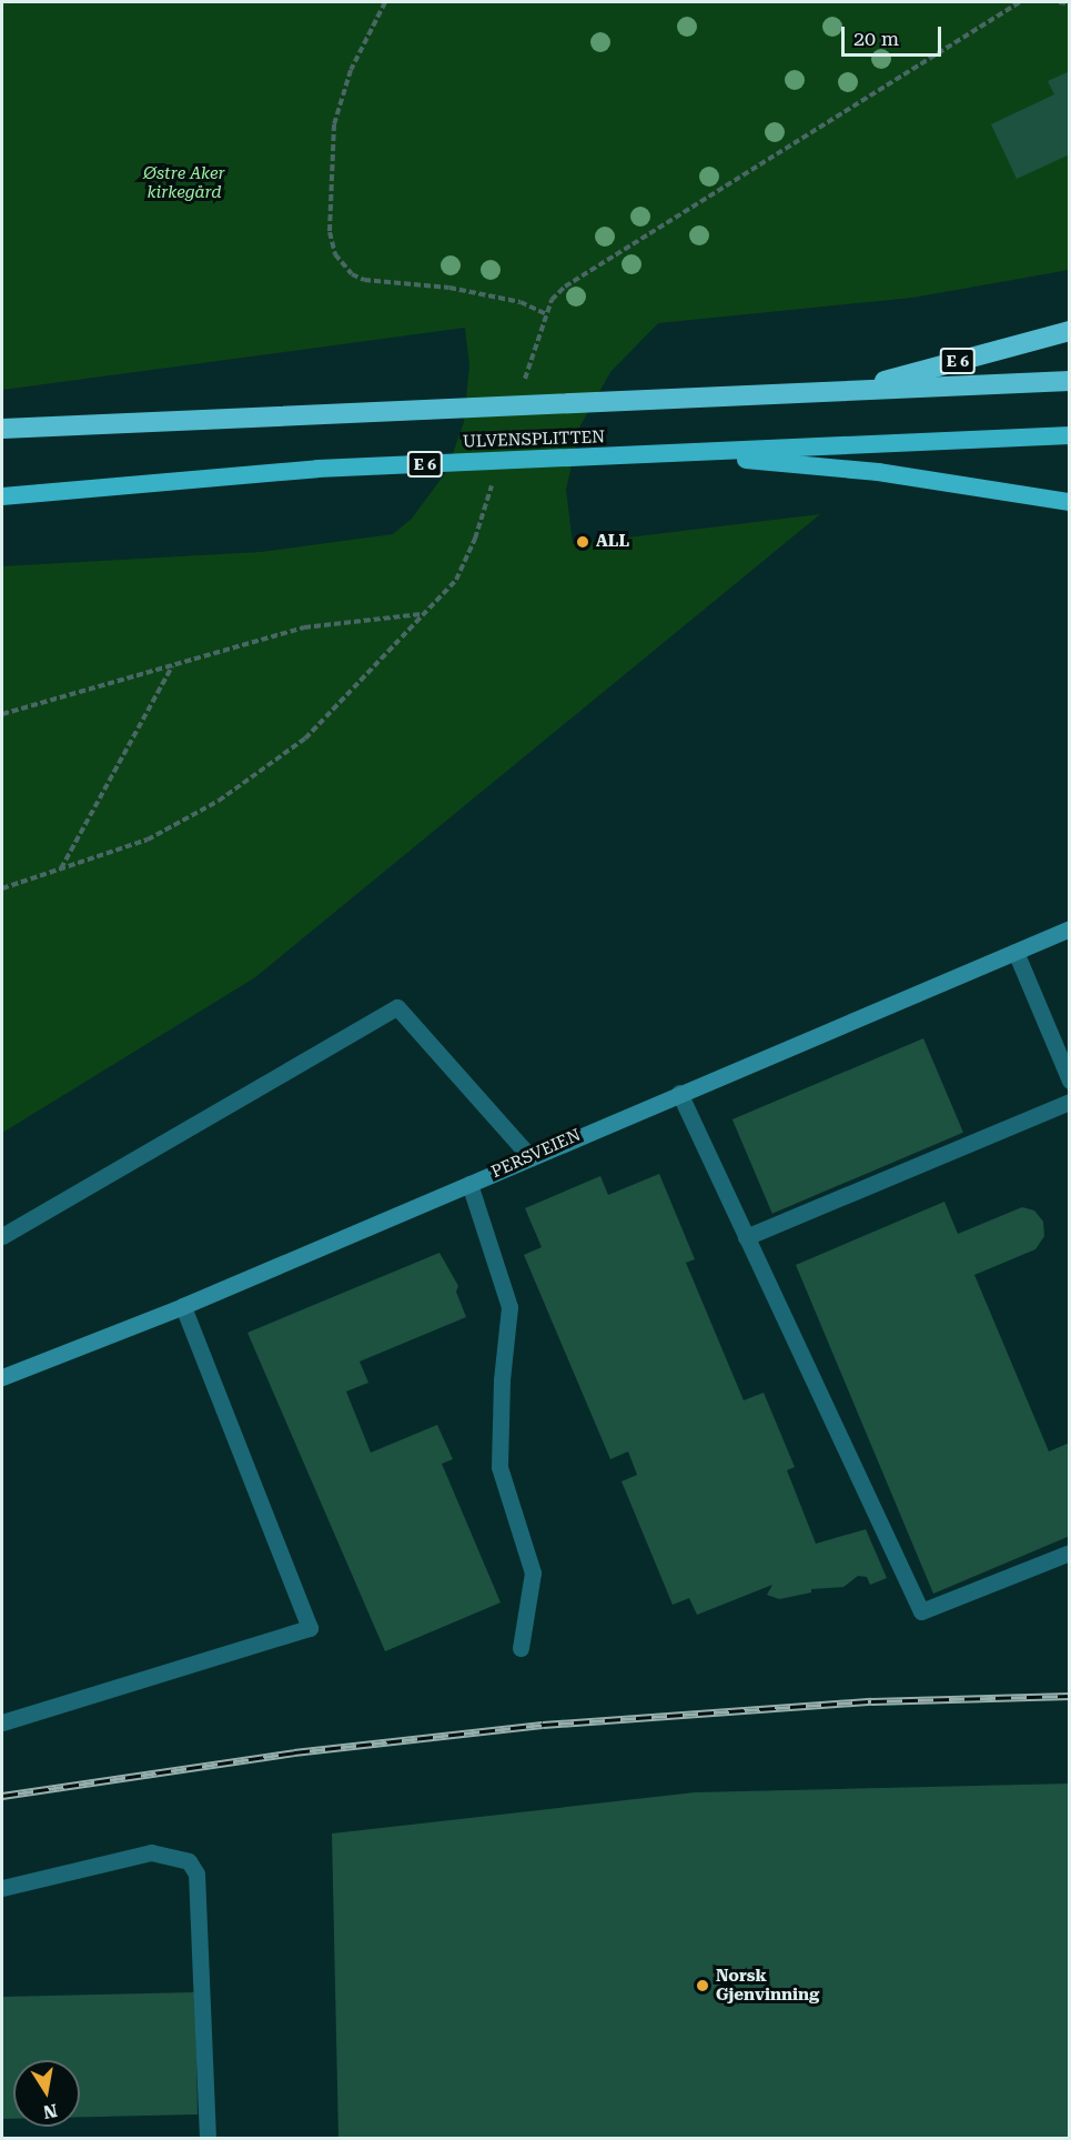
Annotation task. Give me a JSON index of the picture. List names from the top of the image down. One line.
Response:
{"streets":{"highway":["E 6","ULVENSPLITTEN"],"main road":["PERSVEIEN"]},"crossings":[["E 6","ULVENSPLITTEN"]],"parks":["Østre Aker kirkegård"],"places":["ALL","Norsk Gjenvinning"],"scale_bar":"20 m","north":"bottom"}
